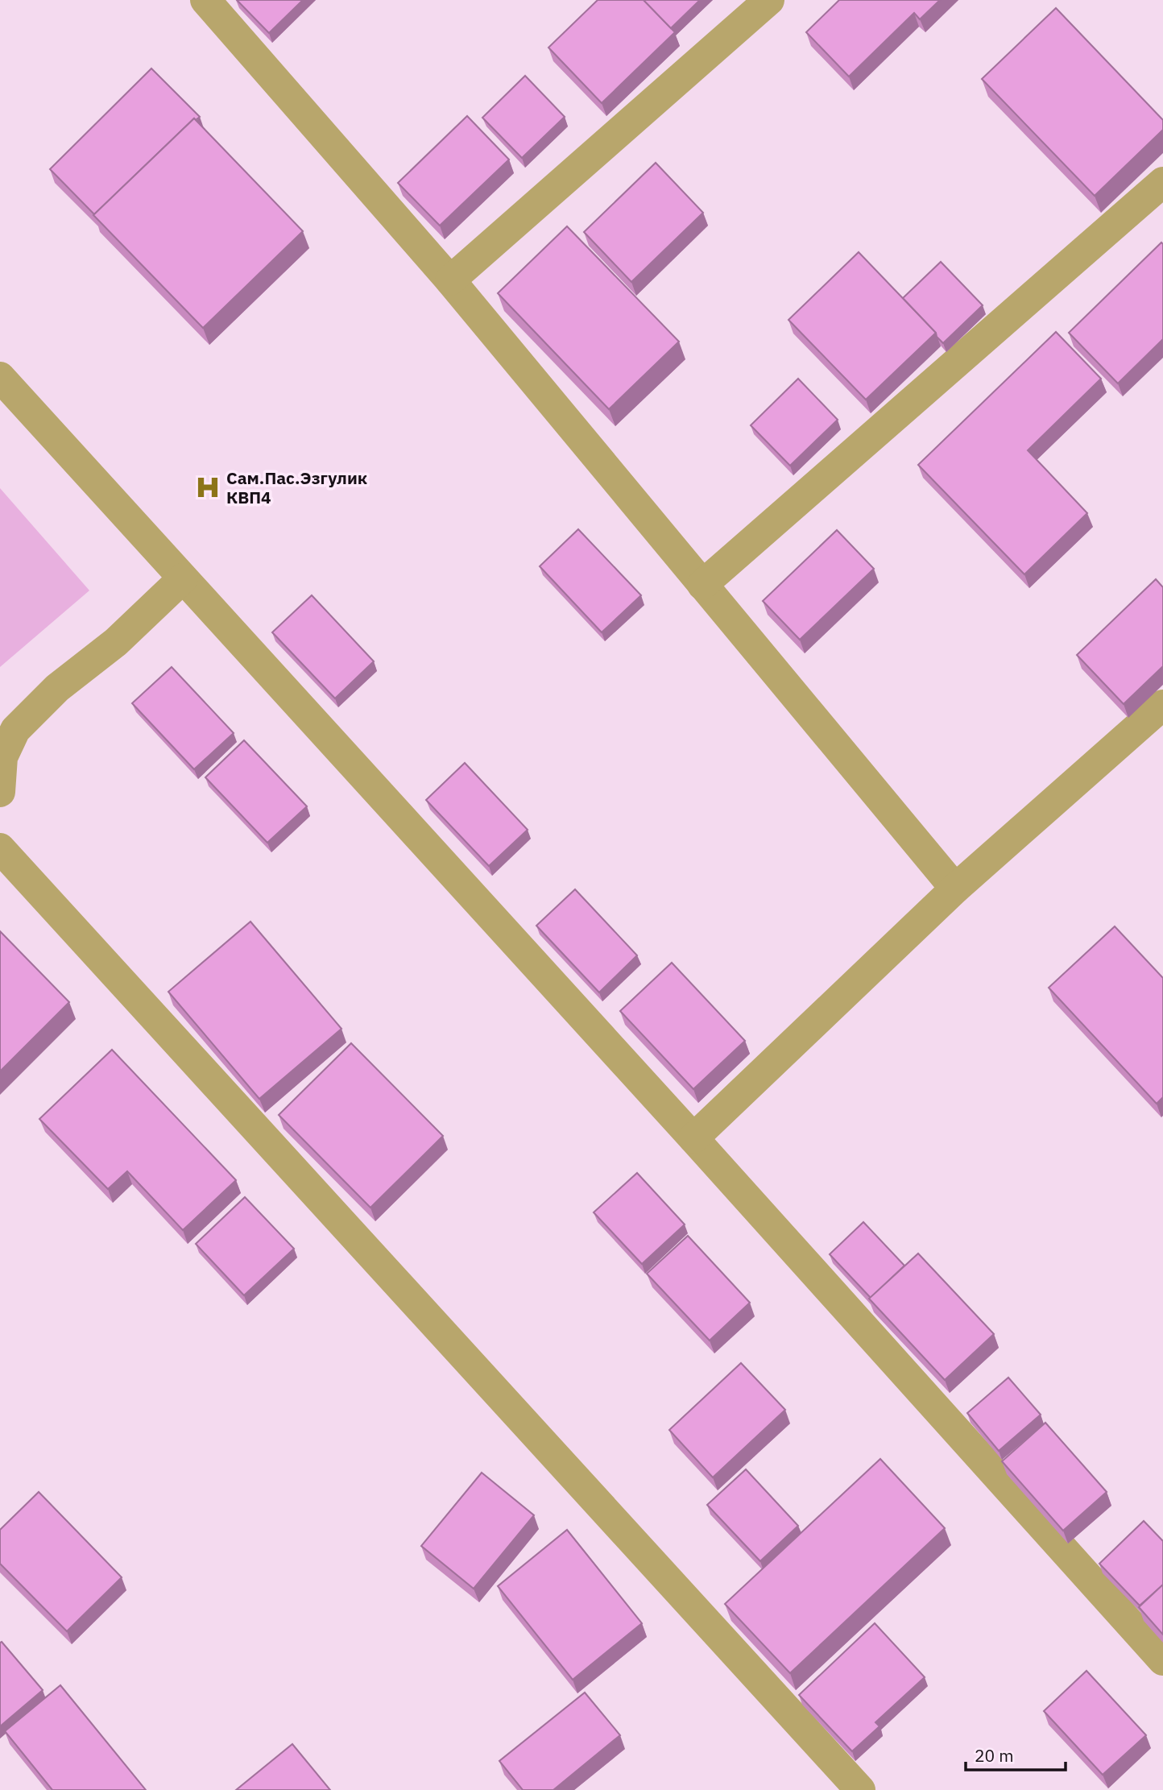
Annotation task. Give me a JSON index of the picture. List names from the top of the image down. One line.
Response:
{"places":{"hospital":["Сам.Пас.Эзгулик КВП4"]},"scale_bar":"20 m"}
